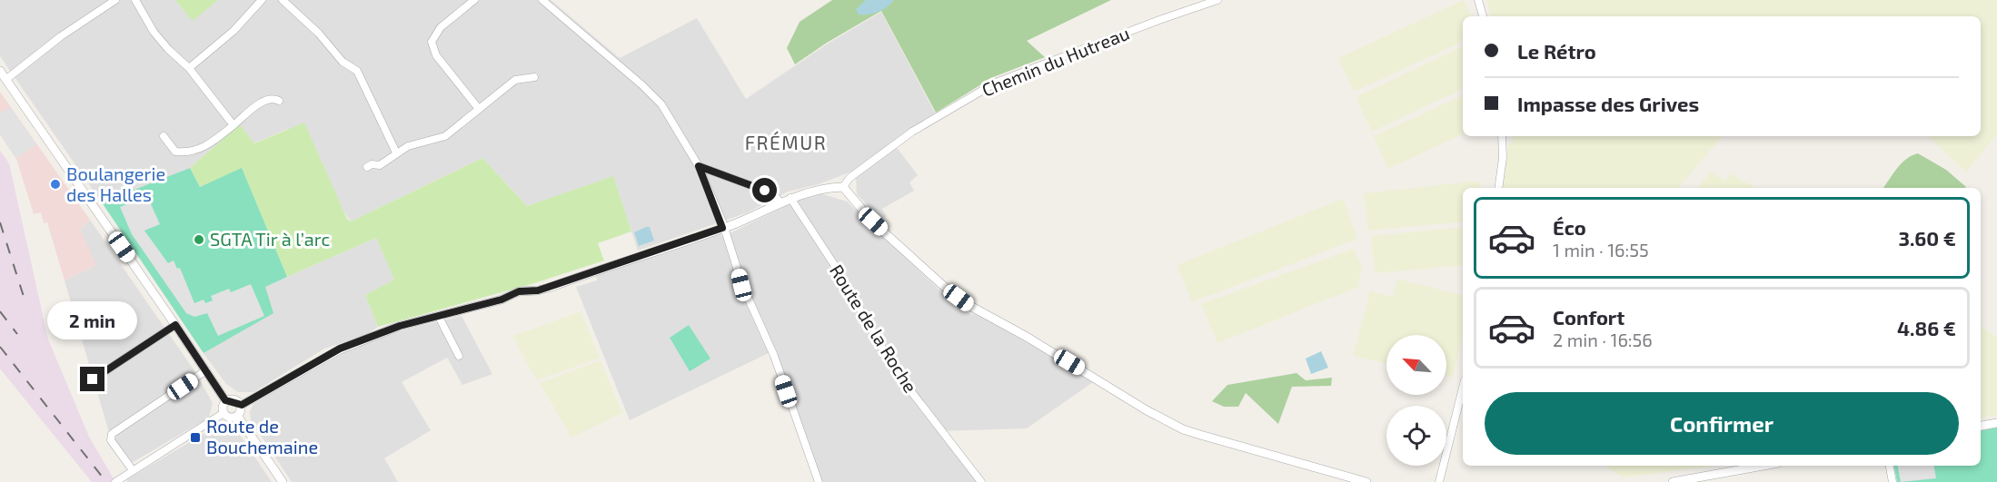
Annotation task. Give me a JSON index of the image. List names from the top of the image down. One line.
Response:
{"streets":{"street":["Chemin du Hutreau","Route de la Roche"]},"districts":["FRÉMUR"],"places":{"other":["Boulangerie des Halles","SGTA Tir à l’arc"],"transit":["Route de Bouchemaine"]},"north":"top left","page":{"banner":["Le Rétro","Impasse des Grives"],"list":[{"name":"Éco","note":"1 min · 16:55","value":"3.60 €"},{"name":"Confort","note":"2 min · 16:56","value":"4.86 €"}],"bubble":"2 min","buttons":"Confirmer"}}
